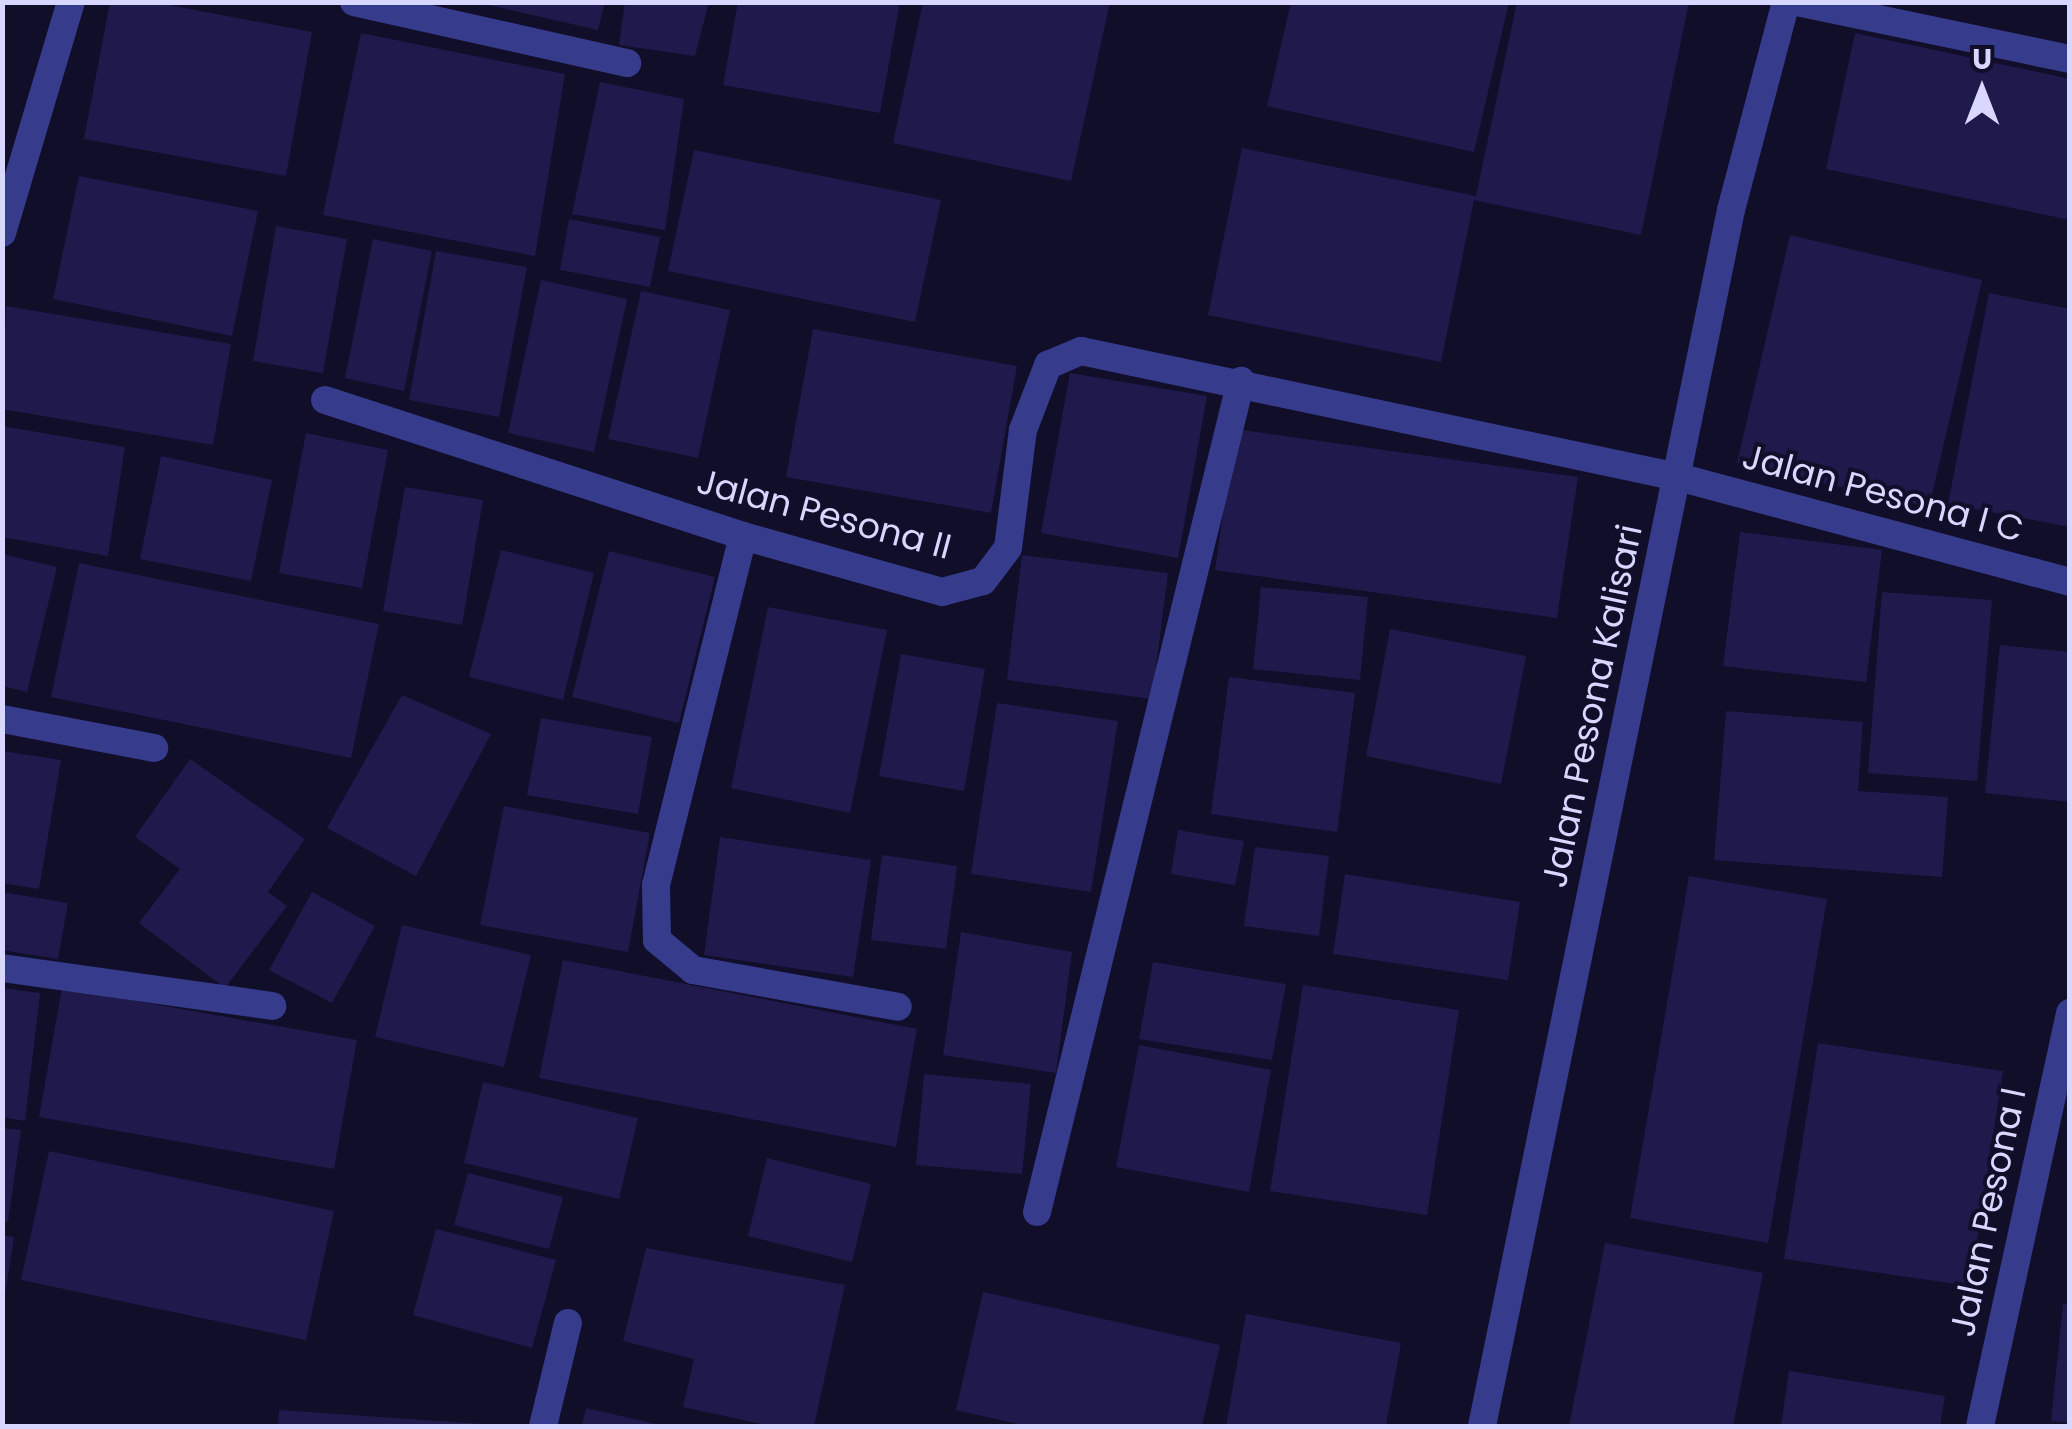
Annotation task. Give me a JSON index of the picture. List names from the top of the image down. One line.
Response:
{"streets":{"street":["Jalan Pesona I C","Jalan Pesona II","Jalan Pesona Kalisari","Jalan Pesona I"]},"crossings":[["Jalan Pesona I C","Jalan Pesona II"],["Jalan Pesona I C","Jalan Pesona Kalisari"],["Jalan Pesona II","Jalan Pesona Kalisari"]],"north":"top"}
